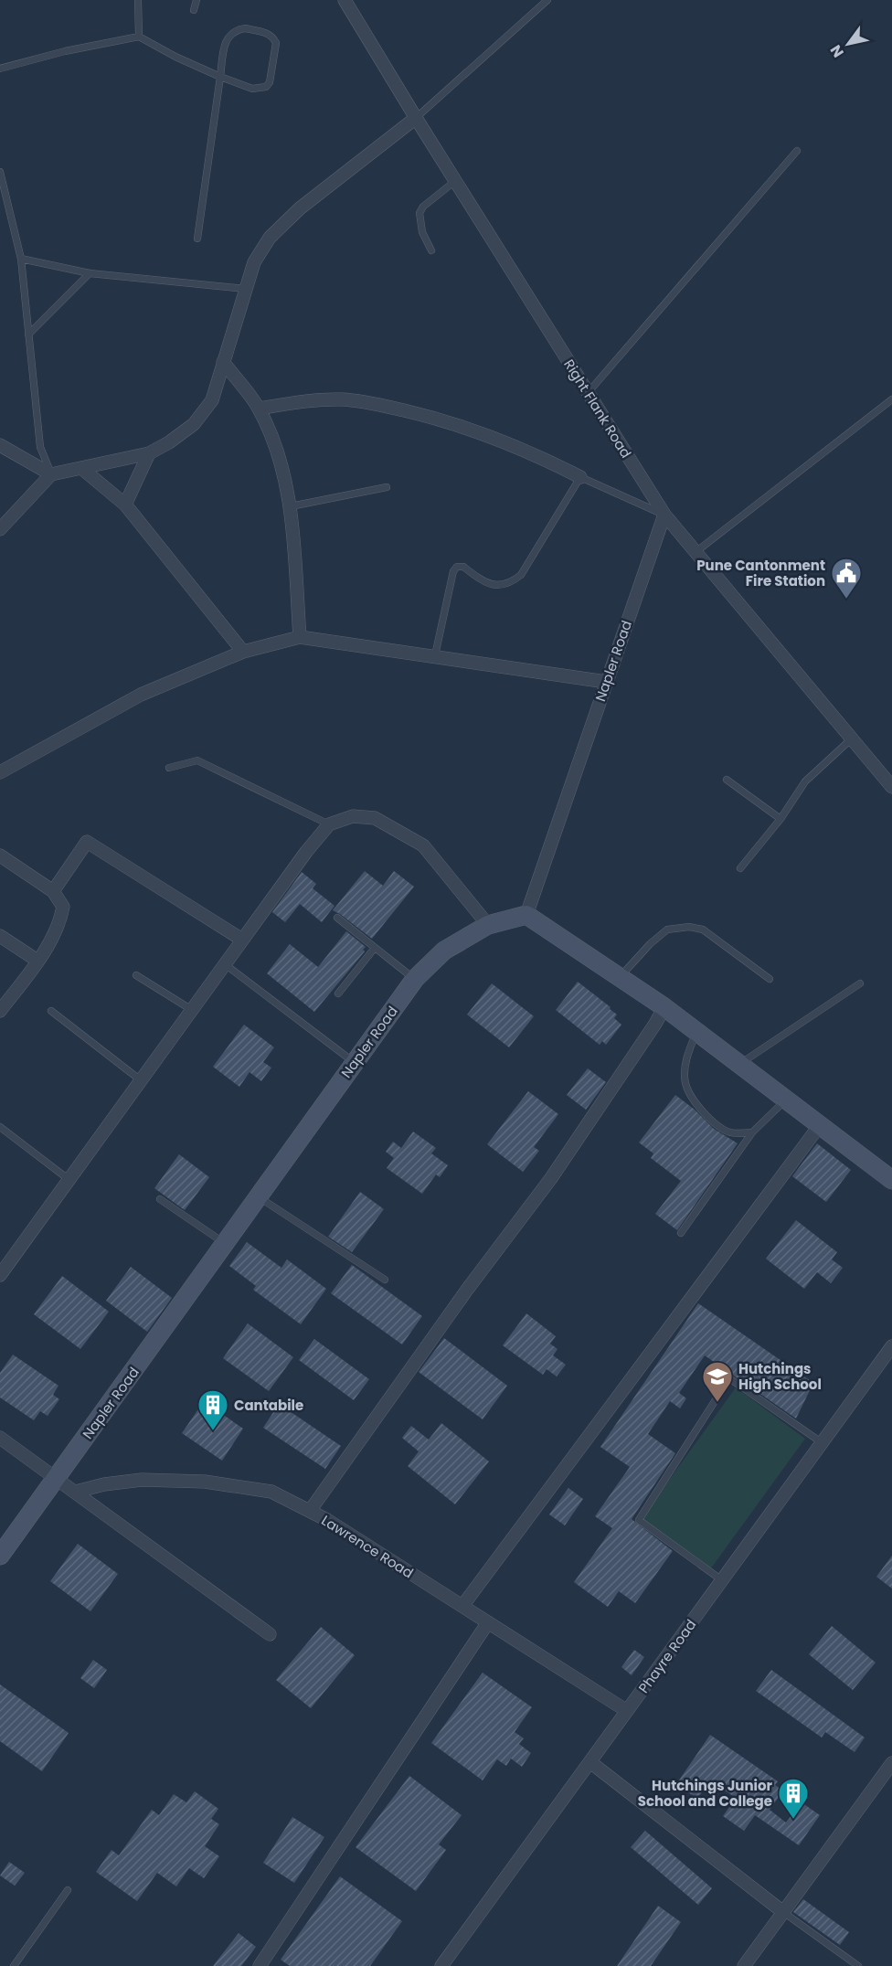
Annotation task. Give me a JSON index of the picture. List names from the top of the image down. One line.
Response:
{"streets":{"street":["Right Flank Road","Napler Road","Lawrence Road","Phayre Road"]},"crossings":[["Right Flank Road","Napler Road"],["Lawrence Road","Phayre Road"]],"places":{"public building":["Pune Cantonment Fire Station"],"school or university":["Hutchings High School"],"building":["Cantabile","Hutchings Junior School and College"]},"north":"bottom left"}
